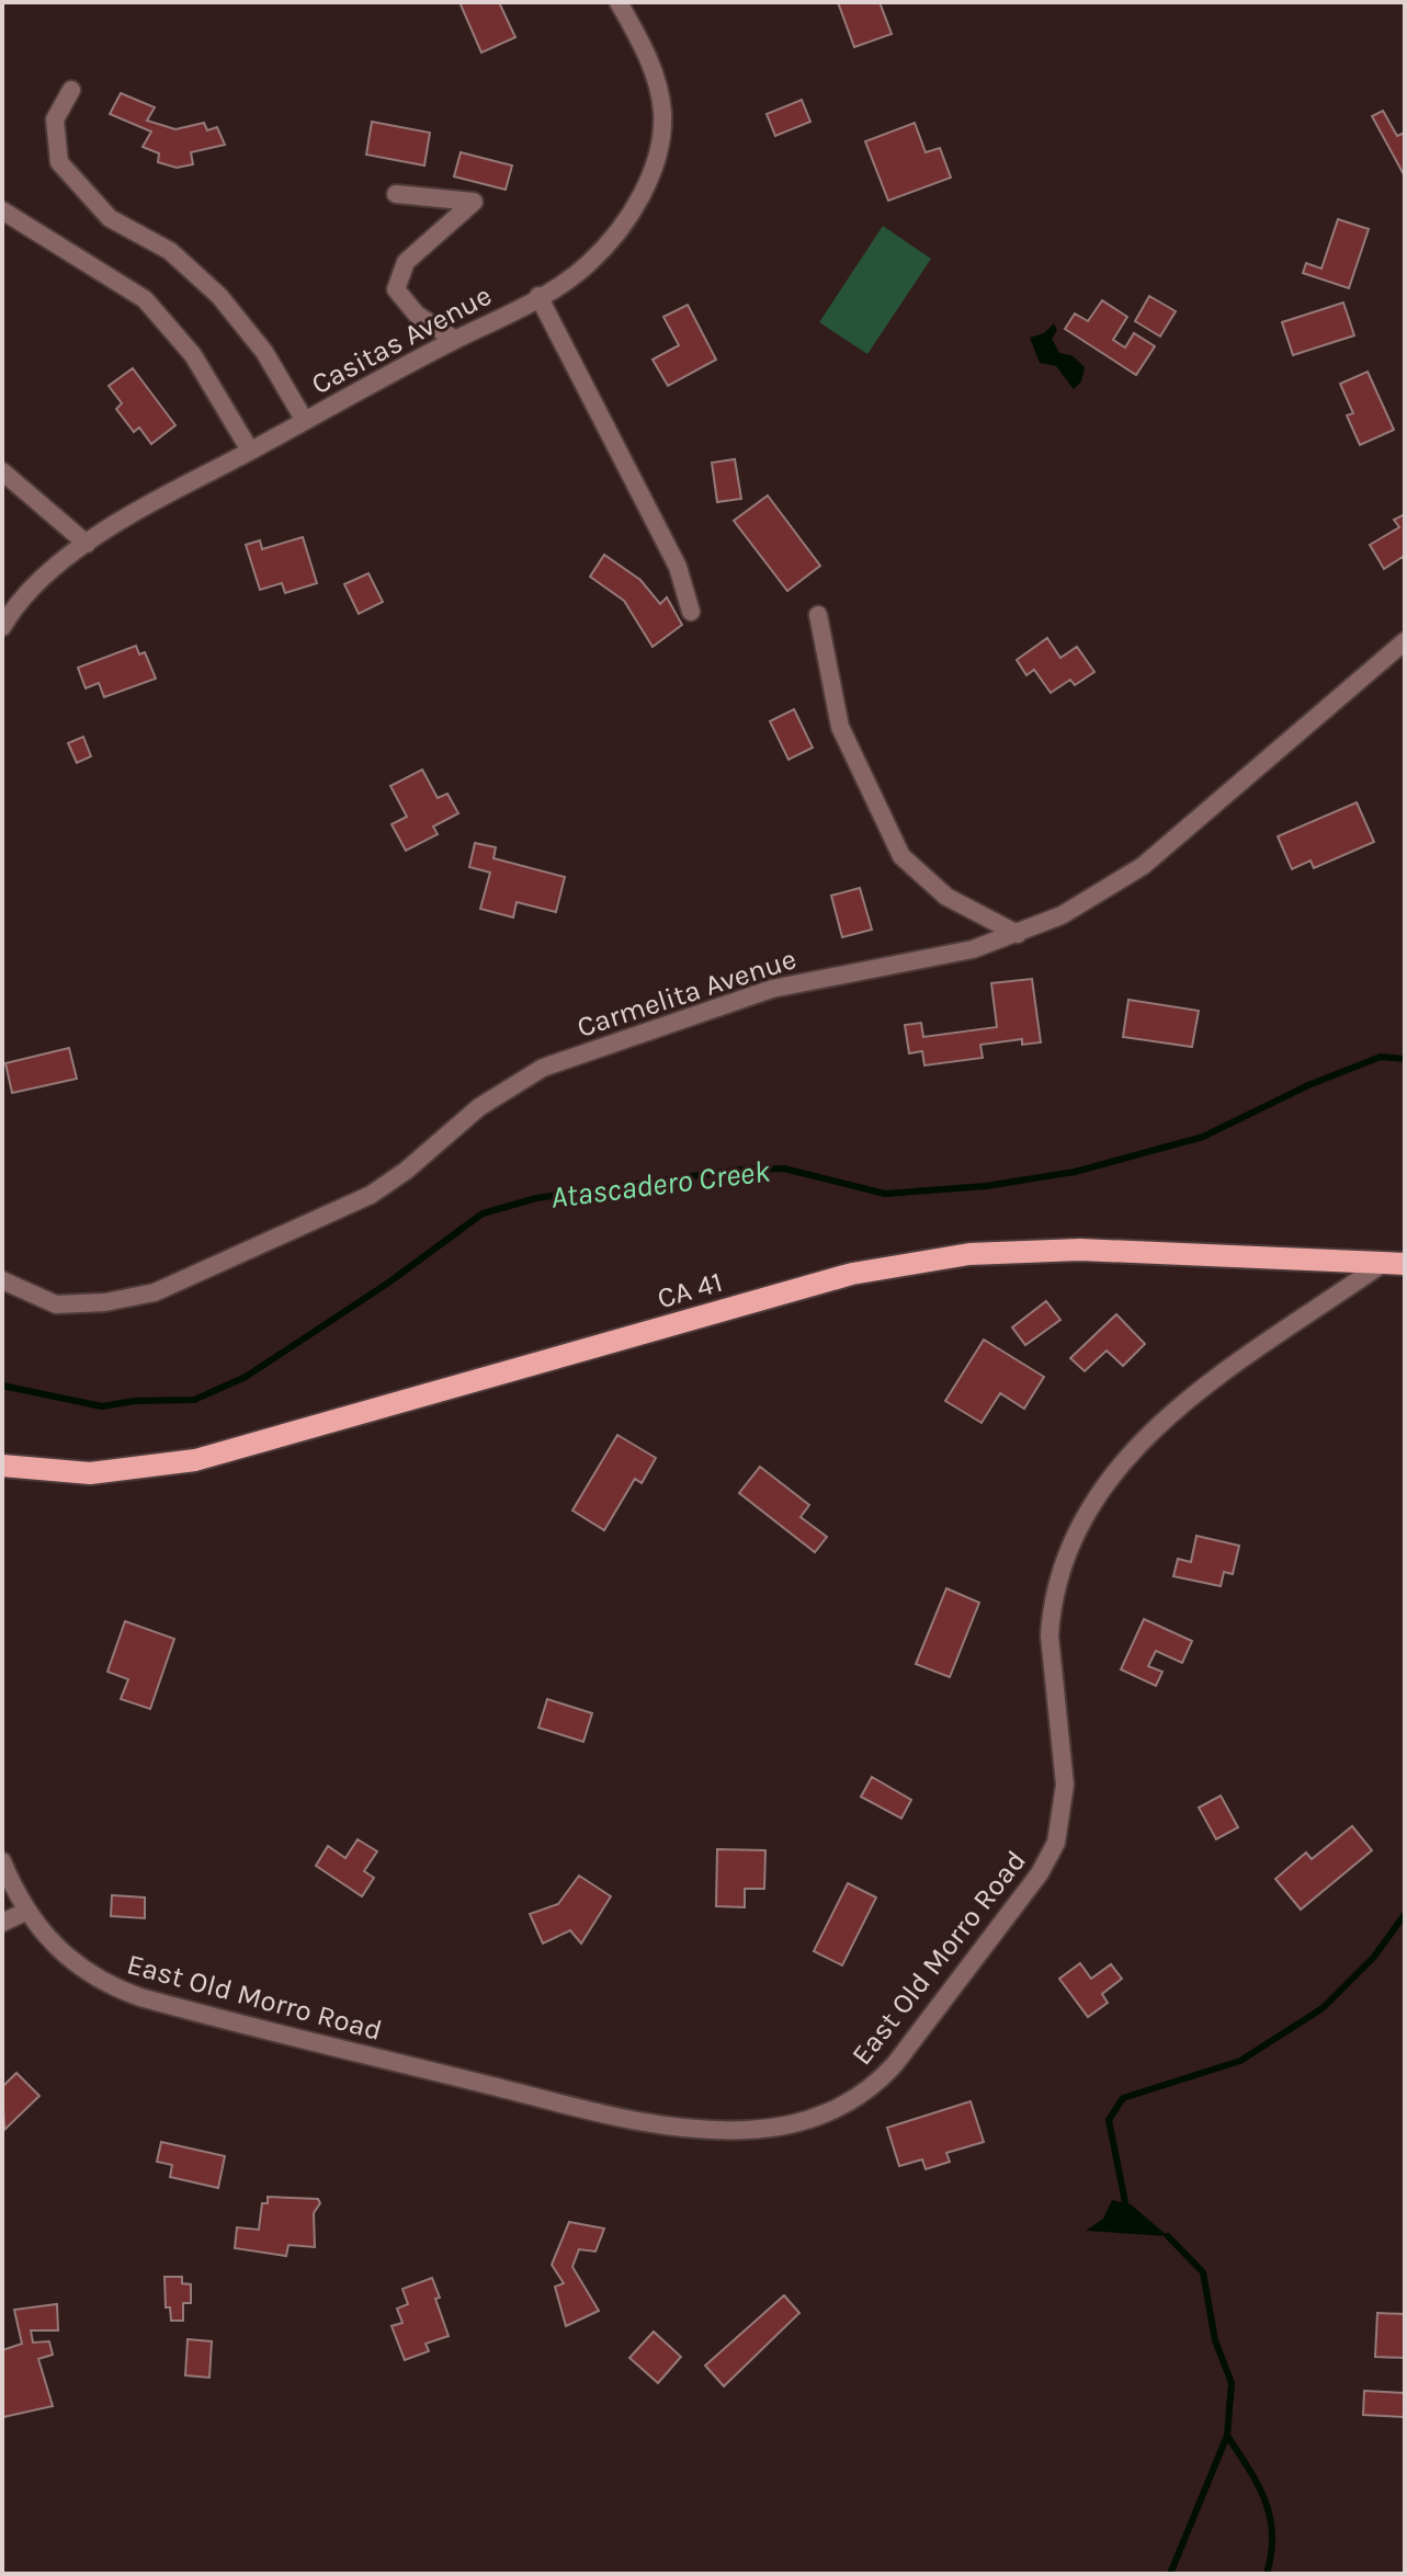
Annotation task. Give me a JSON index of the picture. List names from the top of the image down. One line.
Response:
{"streets":{"main road":["CA 41"],"street":["Casitas Avenue","Carmelita Avenue","East Old Morro Road"]},"crossings":[["CA 41","East Old Morro Road"]],"water":["Atascadero Creek"]}
